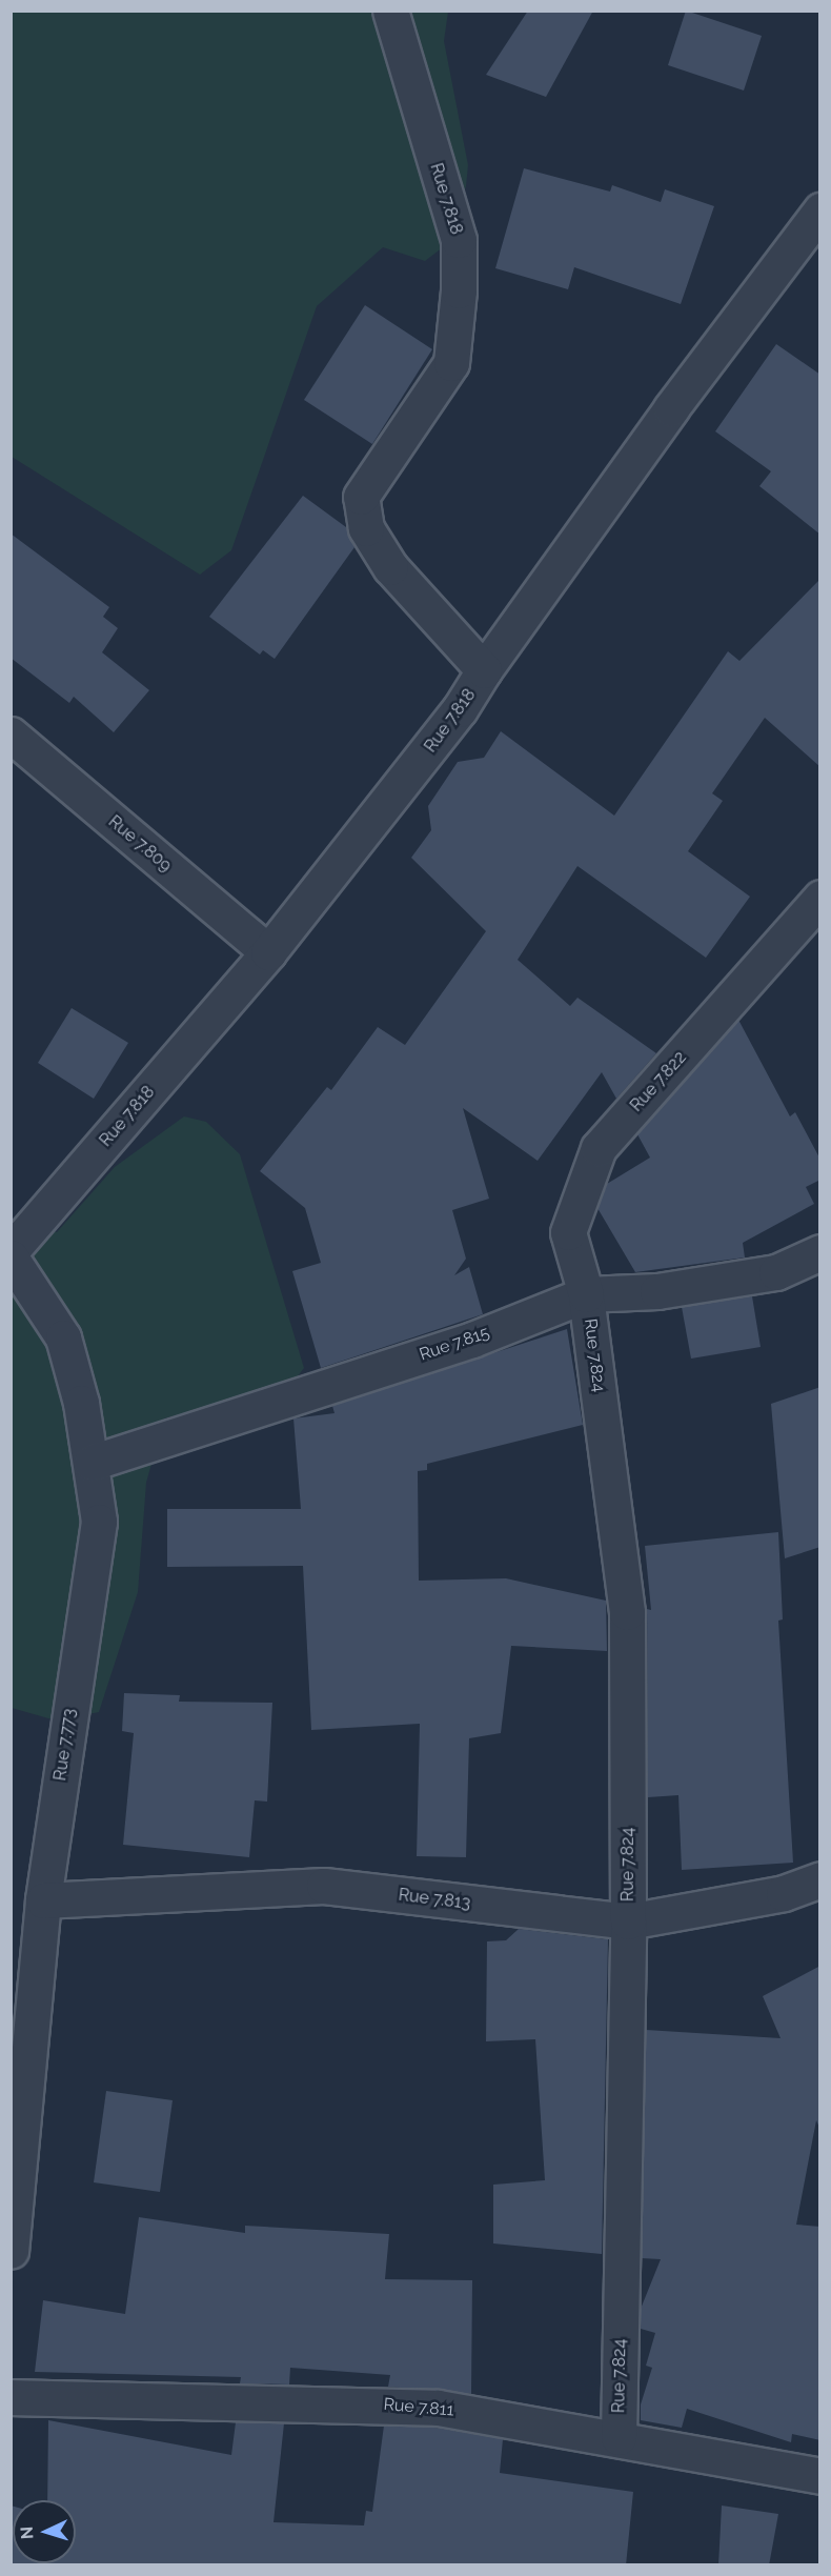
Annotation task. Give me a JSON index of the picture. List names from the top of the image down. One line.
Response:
{"streets":{"street":["Rue 7.818","Rue 7.809","Rue 7.822","Rue 7.815","Rue 7.824","Rue 7.773","Rue 7.813","Rue 7.811"]},"crossings":[["Rue 7.818","Rue 7.809"],["Rue 7.822","Rue 7.815"],["Rue 7.822","Rue 7.824"],["Rue 7.815","Rue 7.824"],["Rue 7.815","Rue 7.773"],["Rue 7.824","Rue 7.813"],["Rue 7.824","Rue 7.811"],["Rue 7.773","Rue 7.813"]],"north":"left"}
